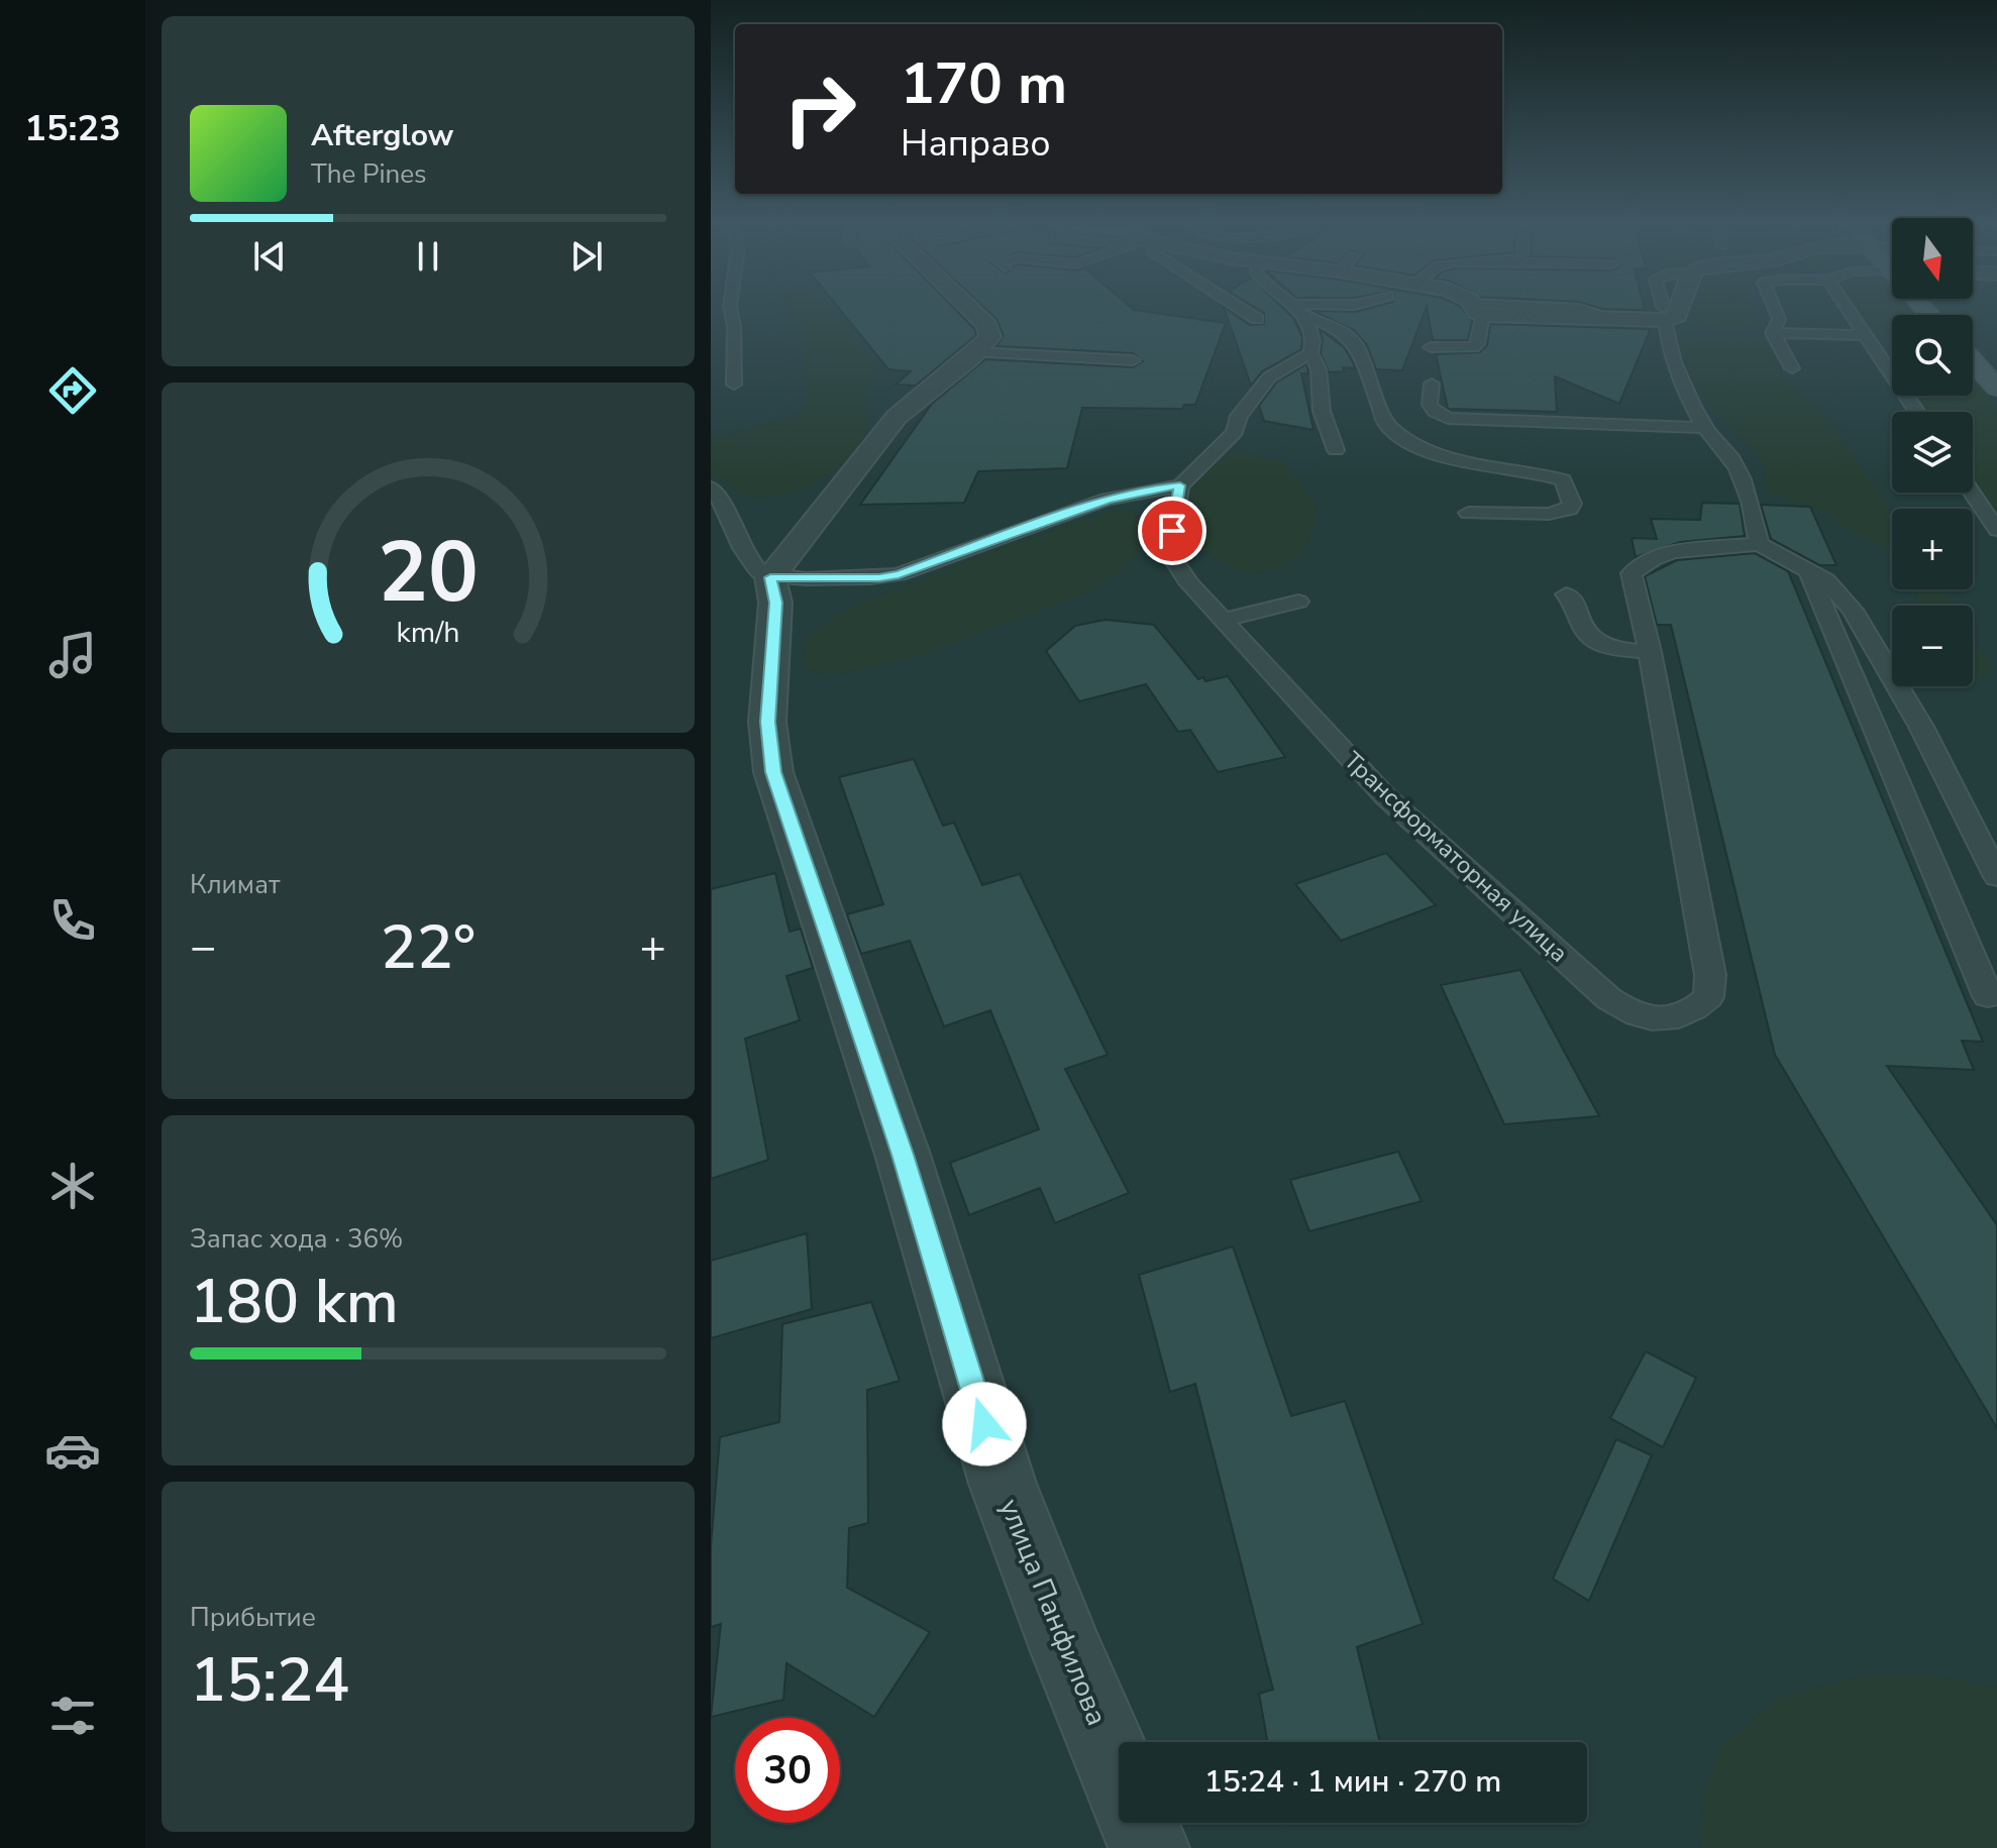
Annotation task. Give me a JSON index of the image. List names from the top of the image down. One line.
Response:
{"streets":{"street":["улица Панфилова"],"lane":["Трансформаторная улица"]},"north":"bottom","page":{"tabs":"15:23","turn":["170 m","Направо"],"song":["Afterglow","The Pines"],"map_buttons":["+","−"],"tile":["Климат",["Запас хода · 36%","180 km"],["Прибытие","15:24"]],"heat":["−","22°","+"],"limit":"30","trip":"15:24 · 1 мин · 270 m","gauge":["20","km/h"]}}
